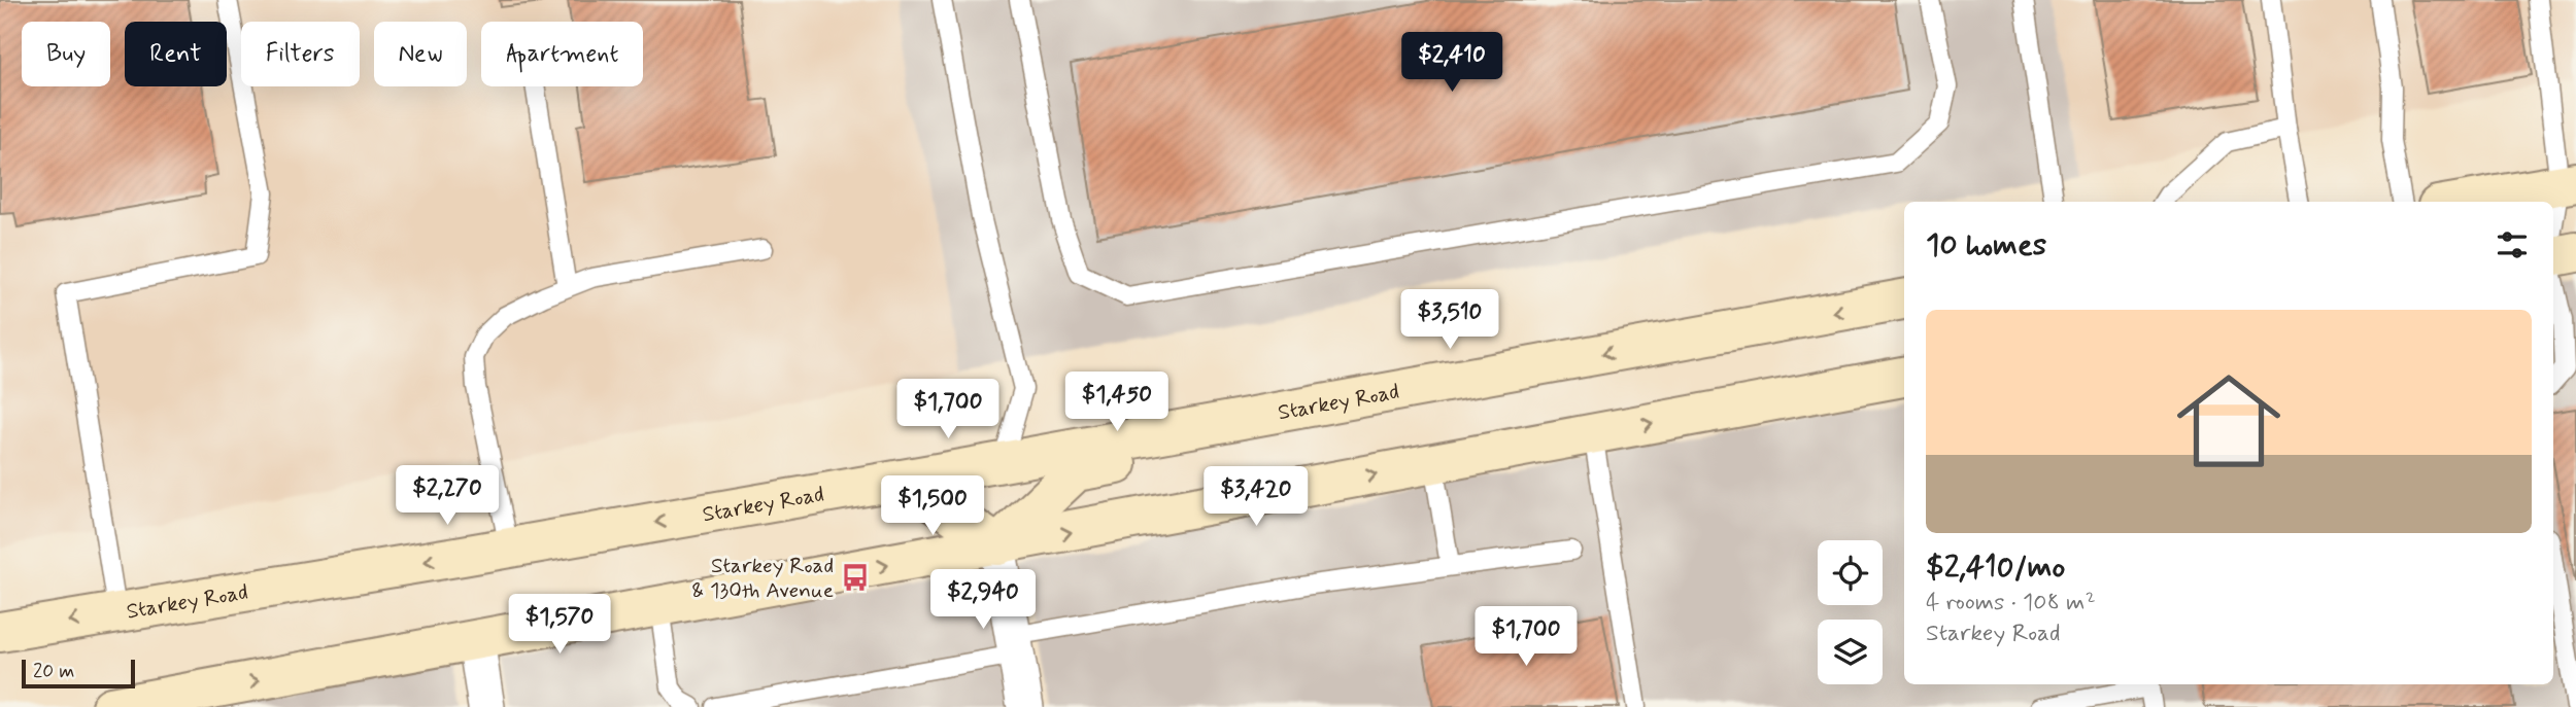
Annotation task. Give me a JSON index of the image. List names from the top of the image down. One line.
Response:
{"streets":{"main road":["Starkey Road"]},"places":{"bus stop":["Starkey Road & 130th Avenue"]},"scale_bar":"20 m","page":{"chip":["Buy","Rent","Filters","New","Apartment"],"price":["$2,410","$3,510","$1,450","$1,700","$2,270","$3,420","$1,500","$2,940","$1,570","$1,700"],"heading":"10 homes","list":[{"name":"$2,410/mo","note":"4 rooms · 108 m² · Starkey Road"}],"scale":"20 m"}}
